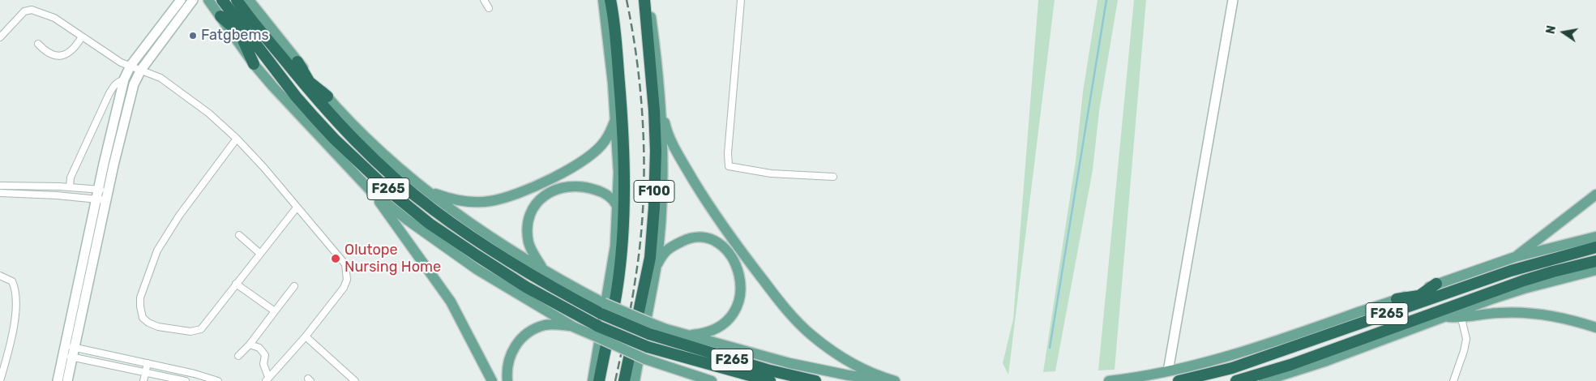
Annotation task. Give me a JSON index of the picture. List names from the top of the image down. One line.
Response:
{"streets":{"highway":["F265","F100"]},"places":["Fatgbems","Olutope Nursing Home"],"north":"left"}
